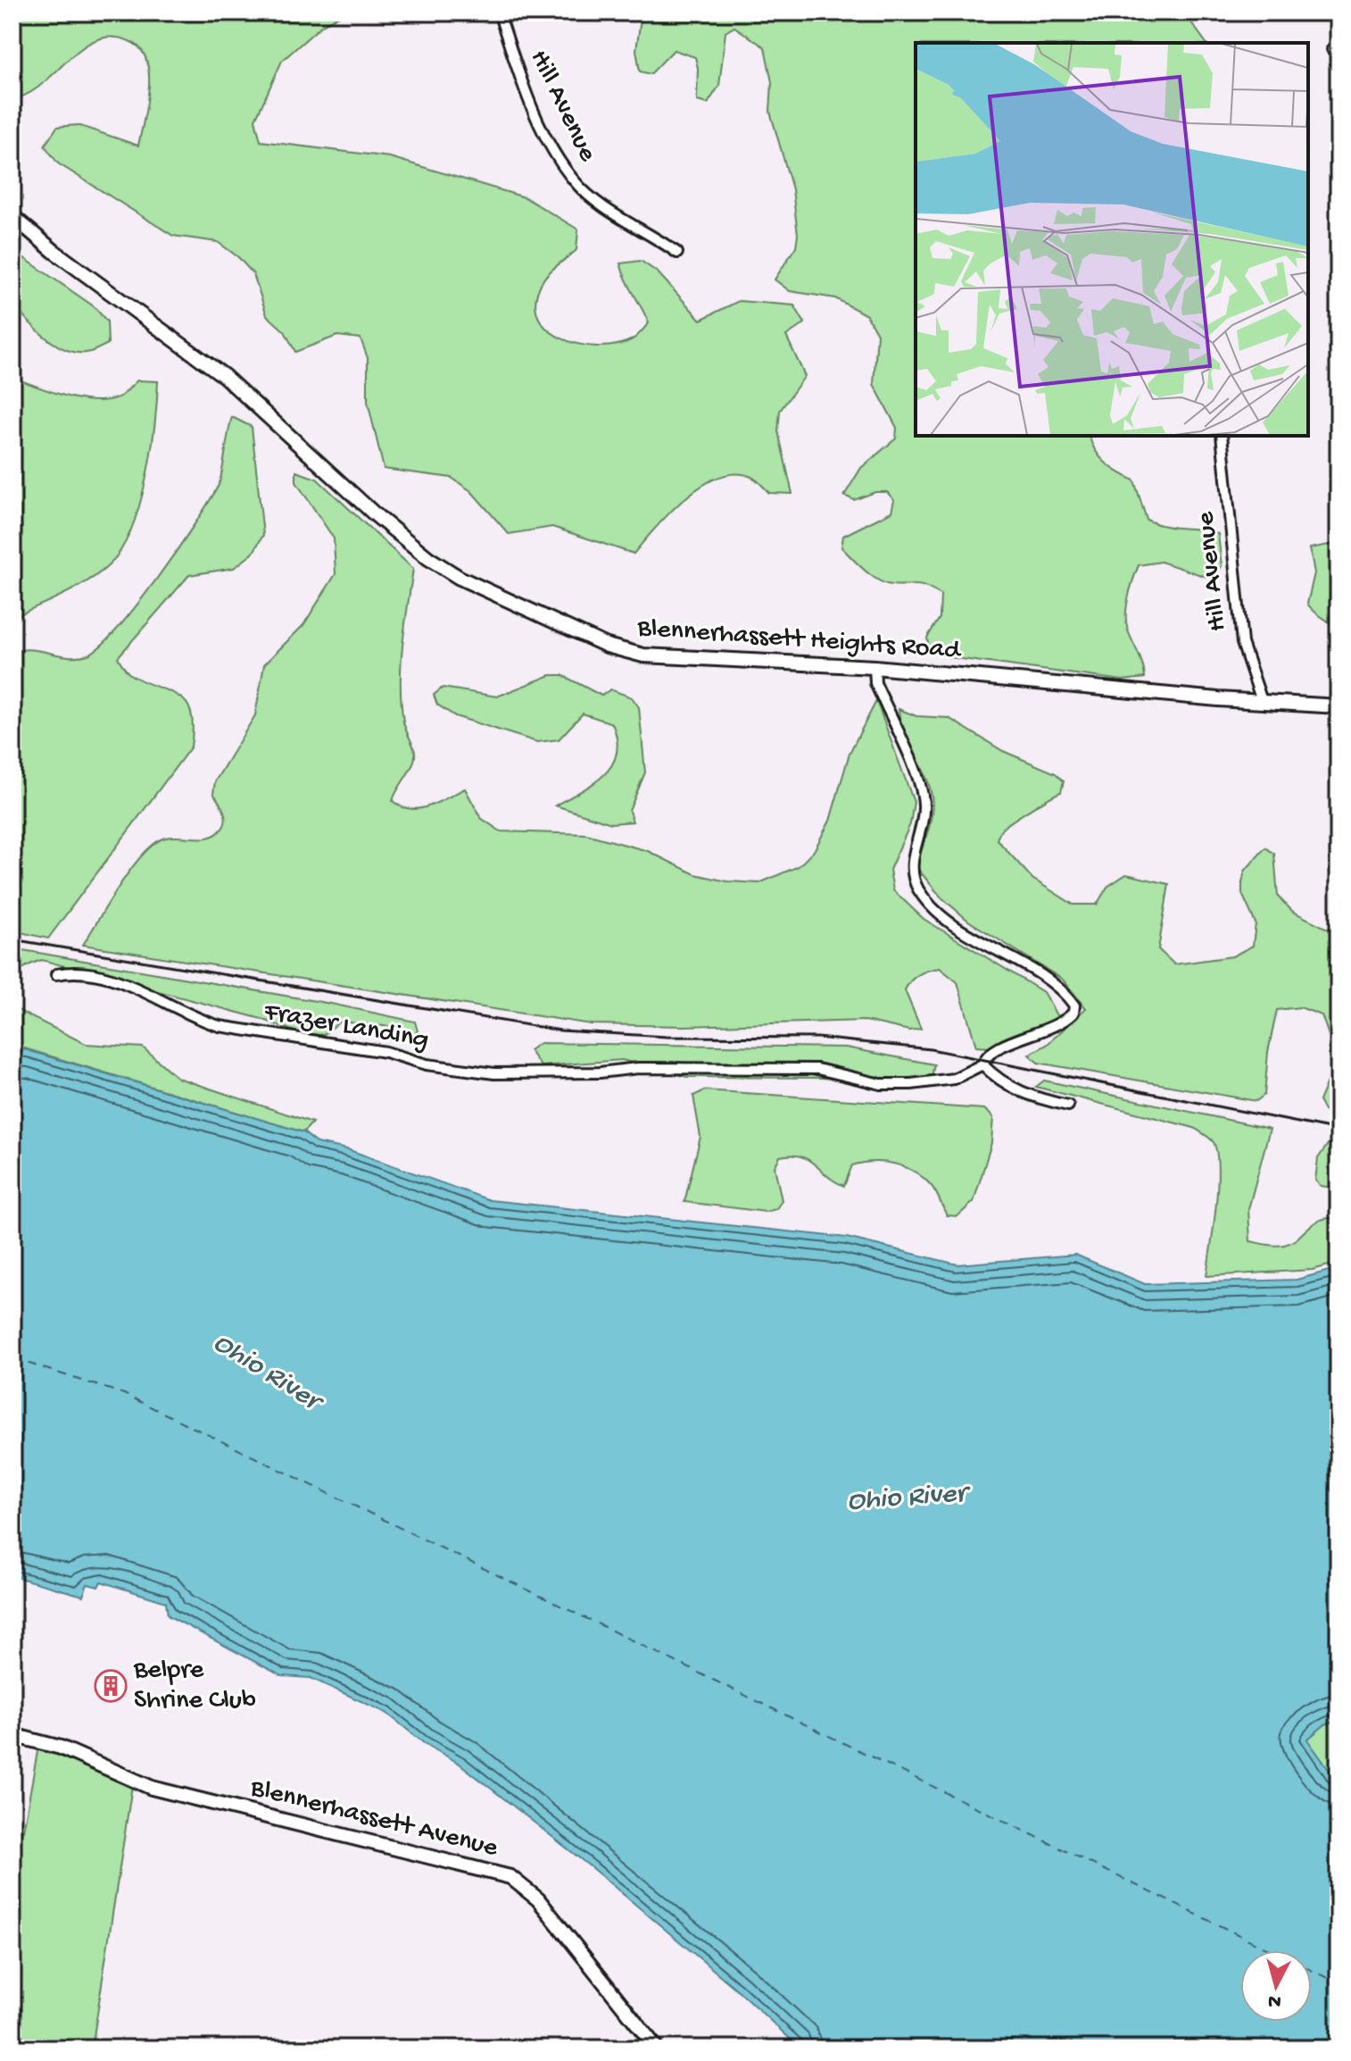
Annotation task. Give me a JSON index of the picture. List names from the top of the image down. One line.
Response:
{"streets":{"street":["Hill Avenue","Blennerhassett Heights Road","Frazer Landing","Blennerhassett Avenue"]},"crossings":[["Hill Avenue","Blennerhassett Heights Road"],["Blennerhassett Heights Road","Frazer Landing"]],"water":["Ohio River"],"places":{"building":["Belpre Shrine Club"]},"north":"bottom"}
